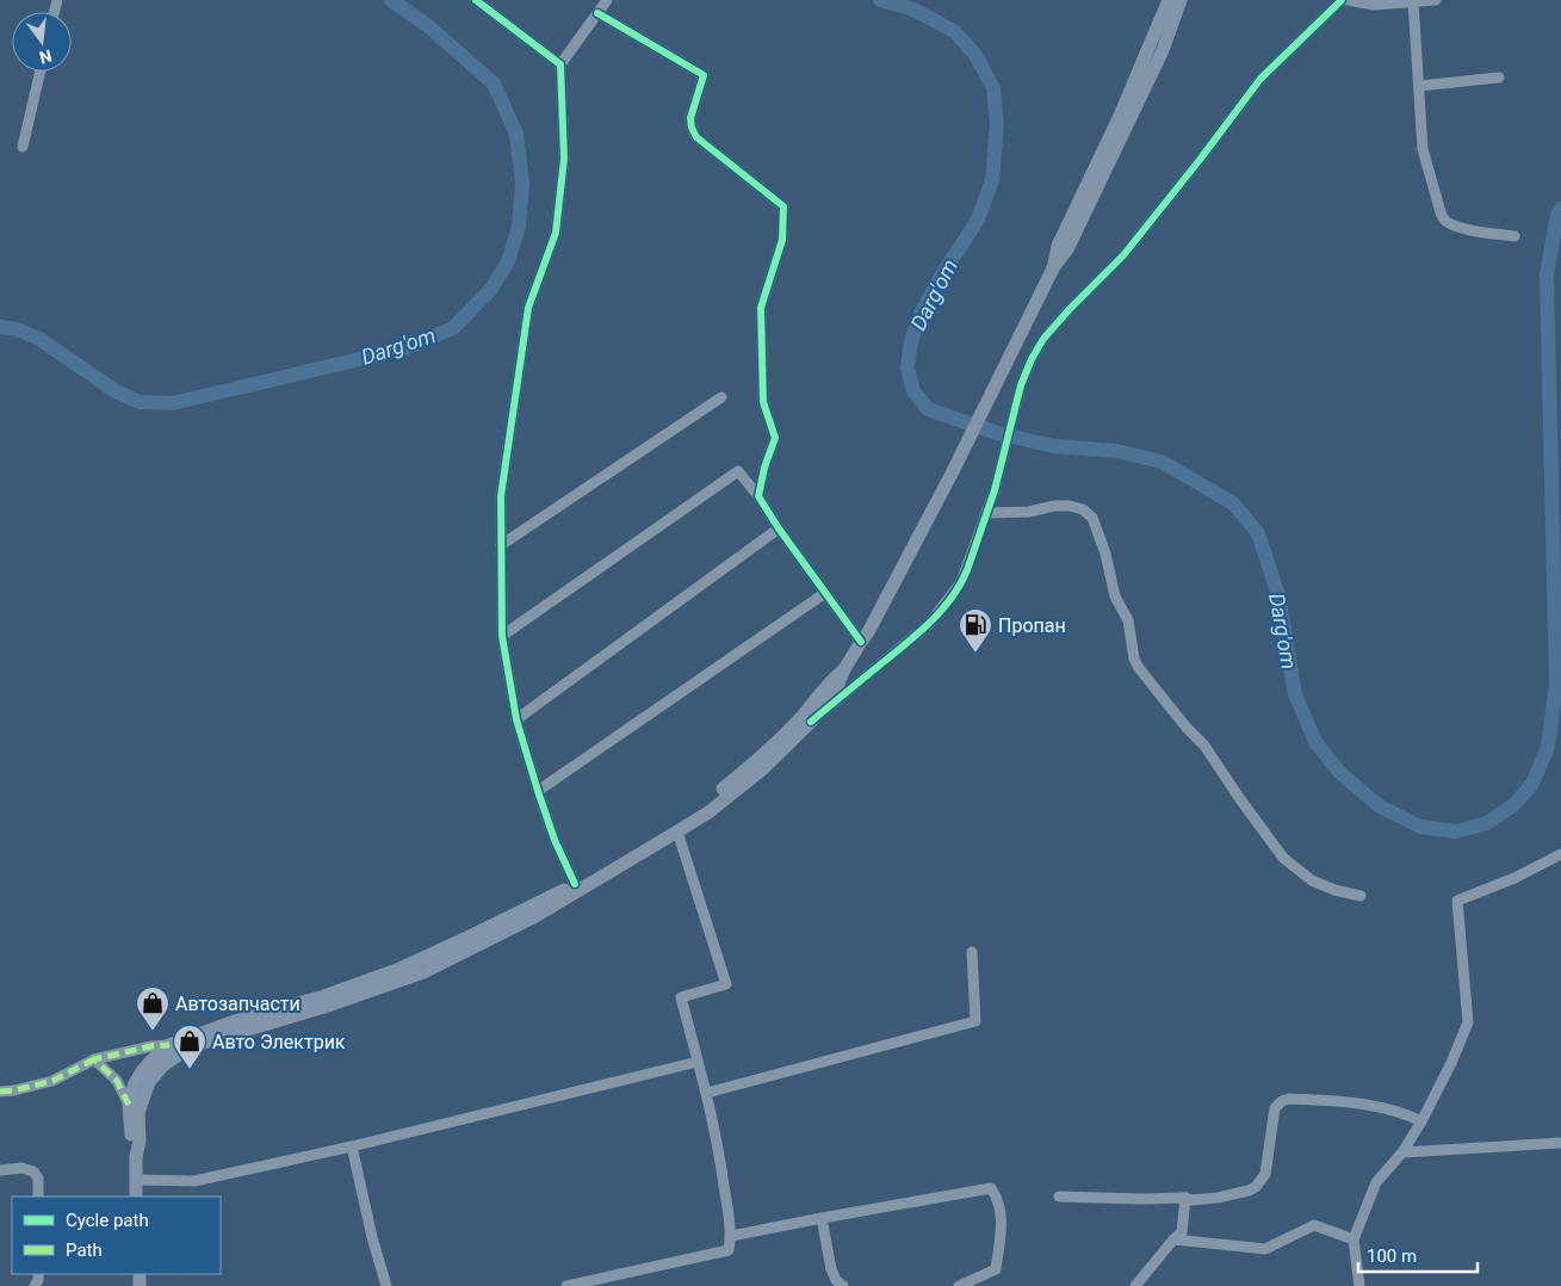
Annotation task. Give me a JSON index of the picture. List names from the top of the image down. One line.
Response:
{"water":["Darg'om"],"places":{"fuel station":["Пропан"],"shop":["Автозапчасти","Авто Электрик"]},"legend":["Cycle path","Path"],"scale_bar":"100 m","north":"bottom"}
